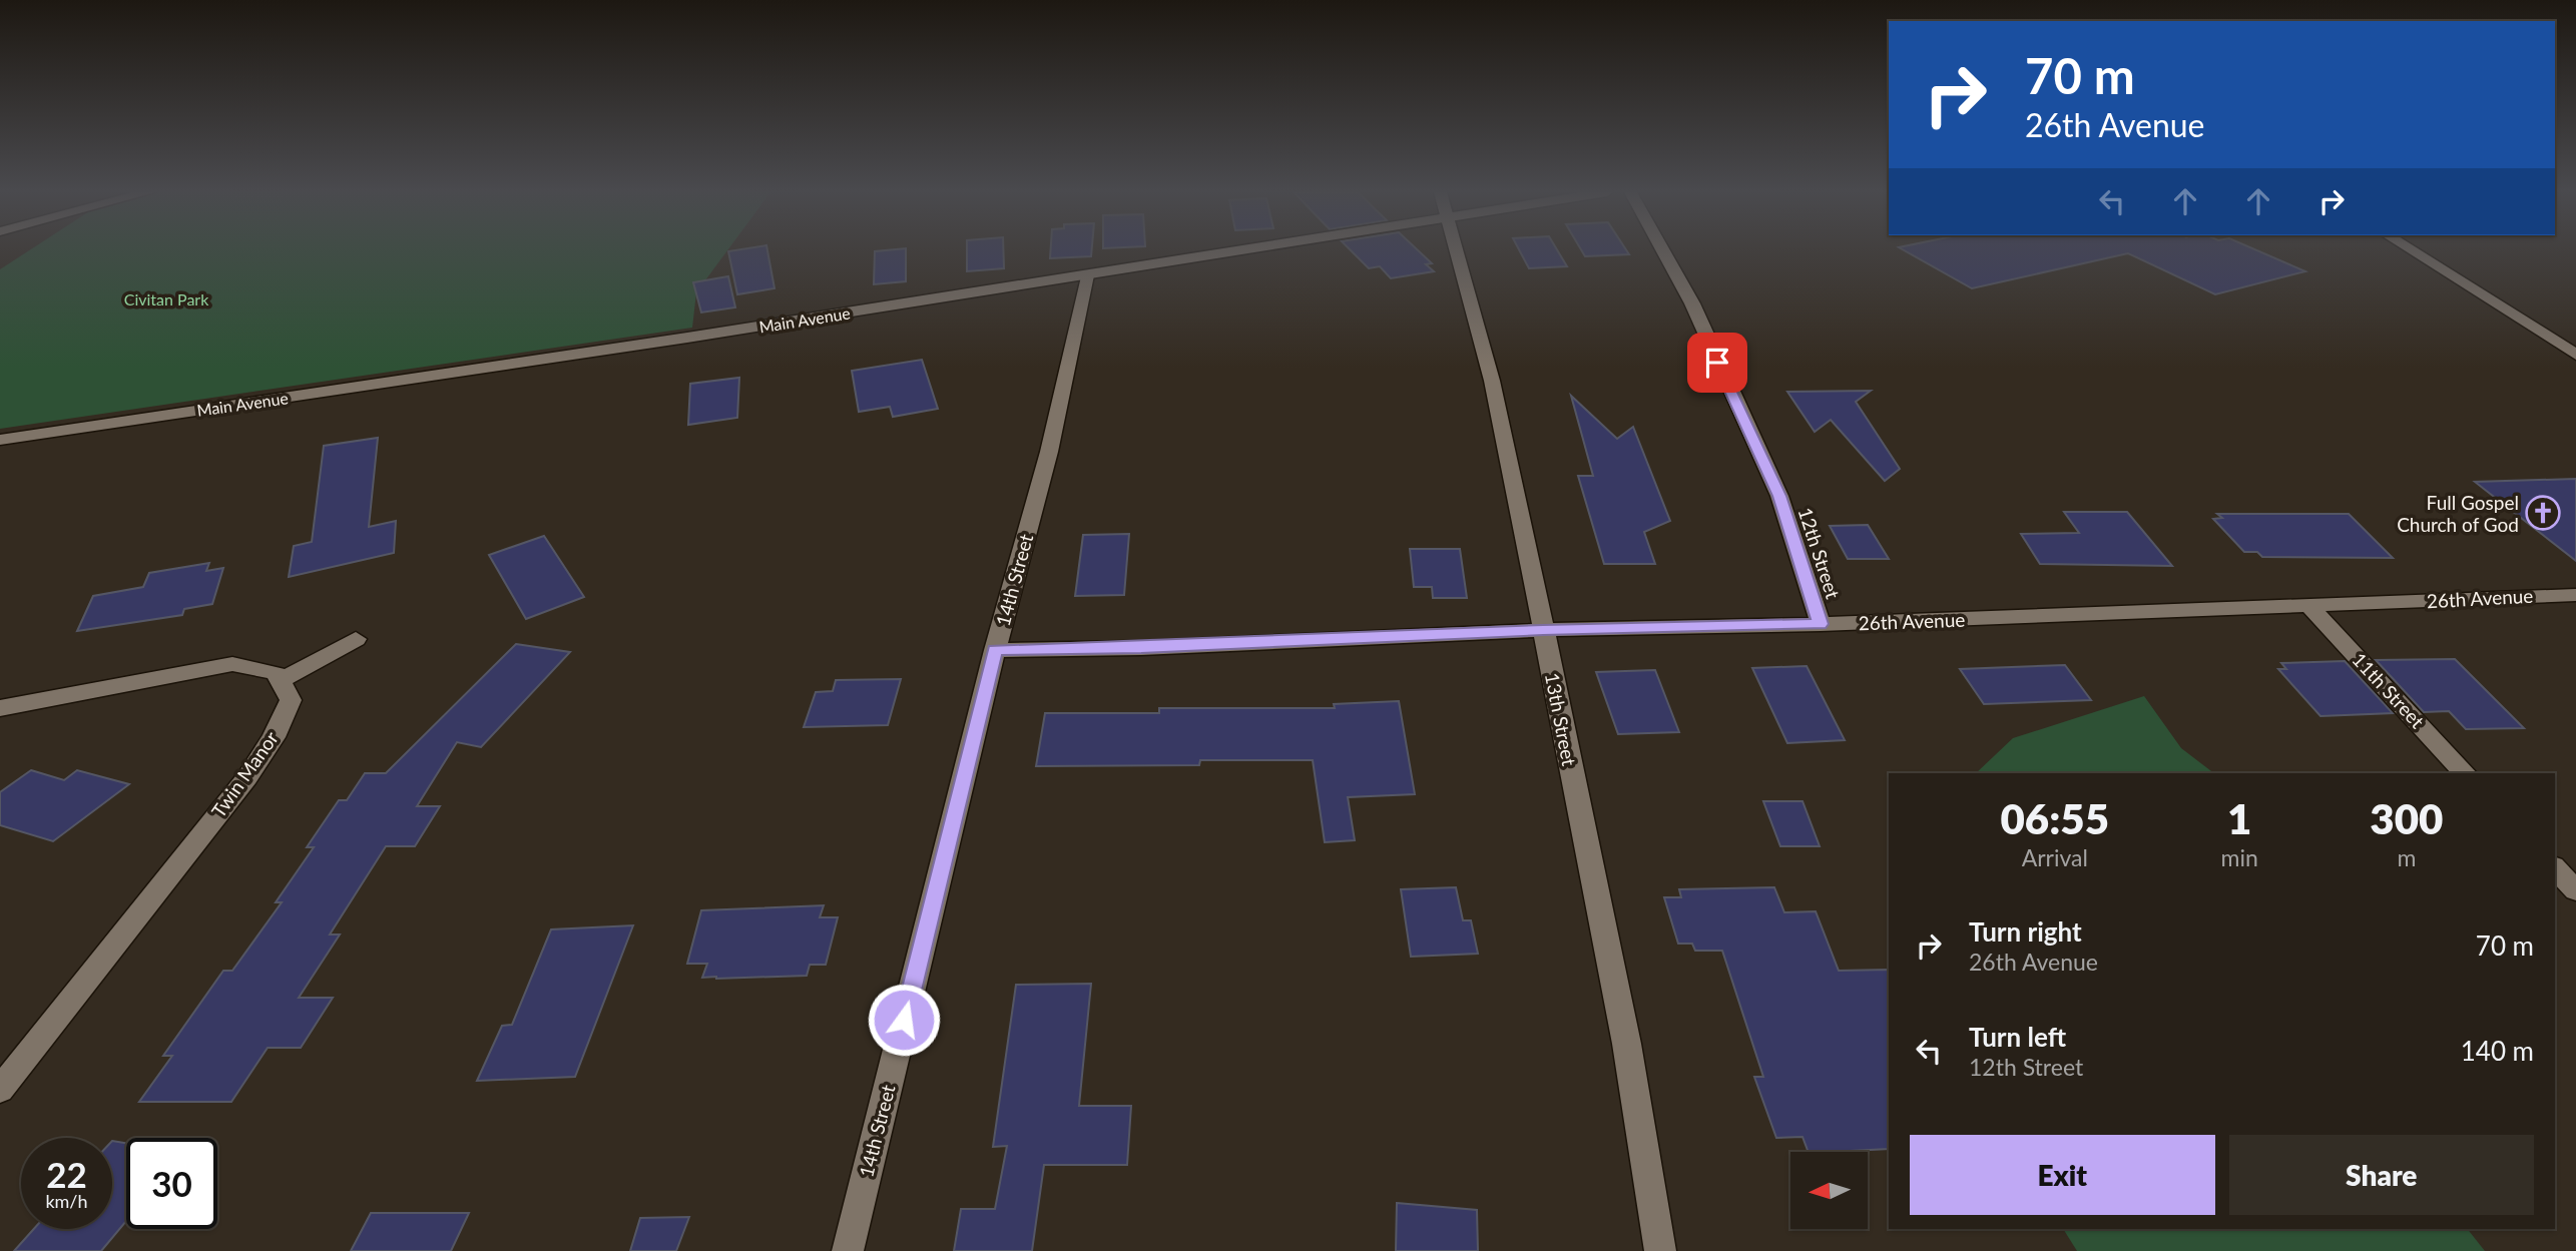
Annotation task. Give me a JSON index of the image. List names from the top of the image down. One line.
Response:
{"streets":{"street":["Main Avenue","12th Street","14th Street","26th Avenue","11th Street","13th Street","Twin Manor"]},"crossings":[["Main Avenue","14th Street"],["12th Street","26th Avenue"],["14th Street","26th Avenue"],["26th Avenue","11th Street"],["26th Avenue","13th Street"]],"parks":["Civitan Park"],"places":{"church":["Full Gospel Church of God"]},"north":"left","page":{"turn":["70 m","26th Avenue"],"eta":["06:55","Arrival","1","min","300","m"],"list":[{"name":"Turn right","note":"26th Avenue","value":"70 m"},{"name":"Turn left","note":"12th Street","value":"140 m"}],"buttons":["Exit","Share"],"speed":"22 km/h","limit":"30"}}
